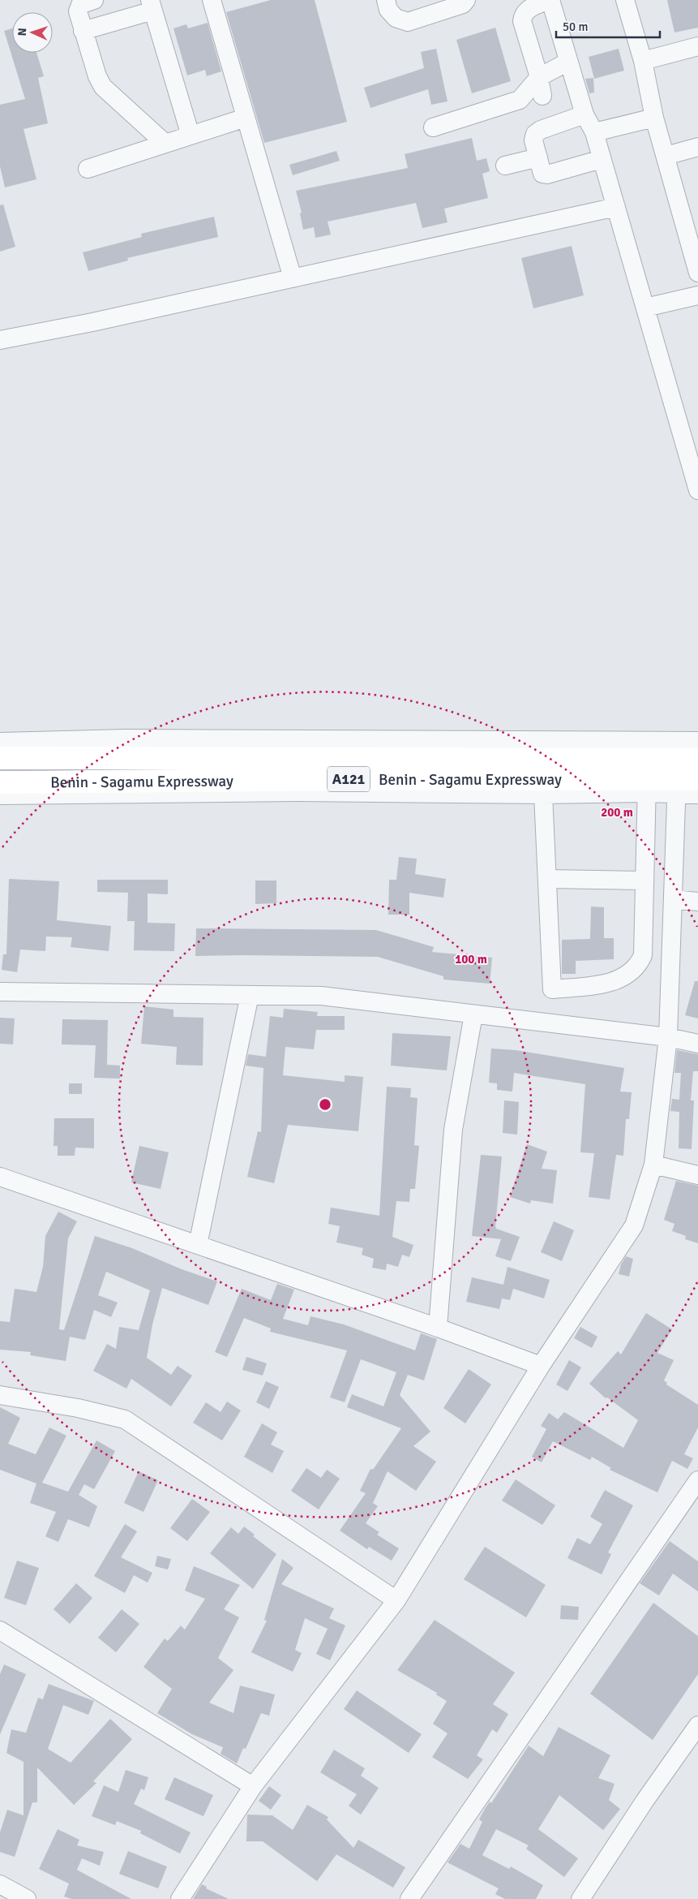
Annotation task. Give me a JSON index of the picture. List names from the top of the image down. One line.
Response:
{"streets":{"highway":["A121","Benin - Sagamu Expressway"]},"scale_bar":"50 m","north":"left","rings":["200 m","100 m"]}
